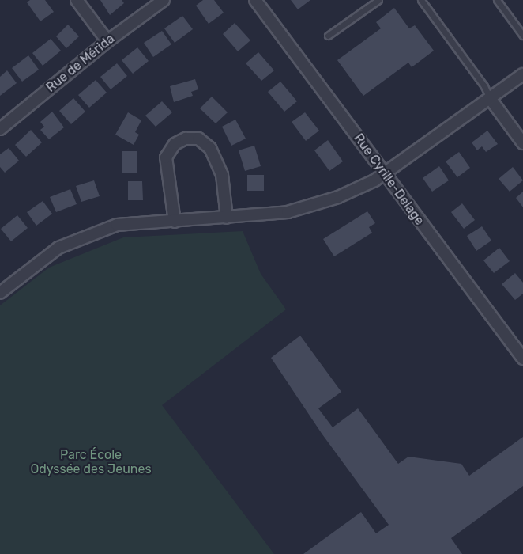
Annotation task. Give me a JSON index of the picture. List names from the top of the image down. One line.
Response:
{"streets":{"street":["Rue de Mérida","Rue Cyrille-Delage"]},"parks":["Parc École Odyssée des Jeunes"]}
